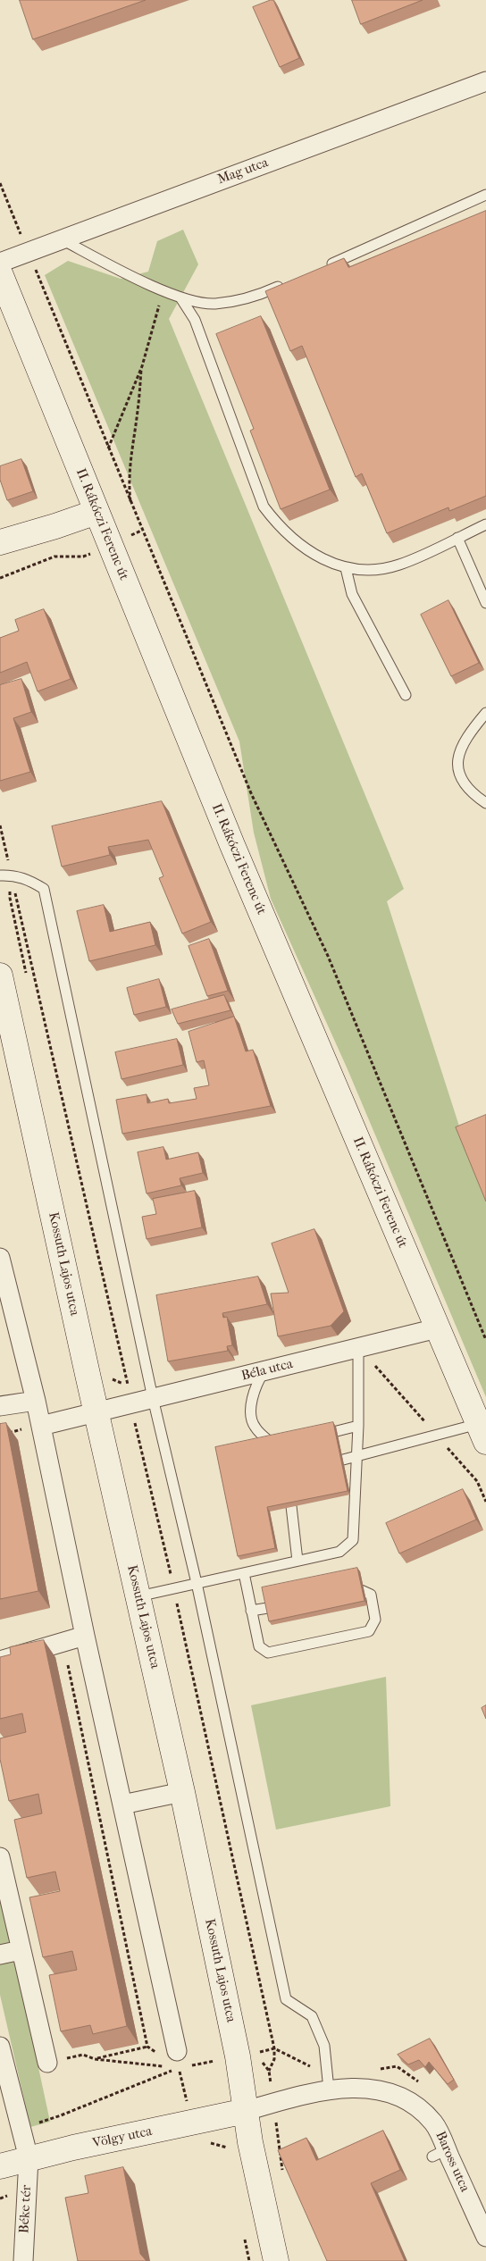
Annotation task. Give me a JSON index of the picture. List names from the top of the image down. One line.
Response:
{"streets":{"street":["Mag utca","II. Rákóczi Ferenc út","Kossuth Lajos utca","Béla utca","Völgy utca","Baross utca","Béke tér"]},"crossings":[["II. Rákóczi Ferenc út","Béla utca"],["Kossuth Lajos utca","Béla utca"],["Kossuth Lajos utca","Völgy utca"],["Kossuth Lajos utca","Baross utca"],["Völgy utca","Baross utca"],["Völgy utca","Béke tér"]]}
